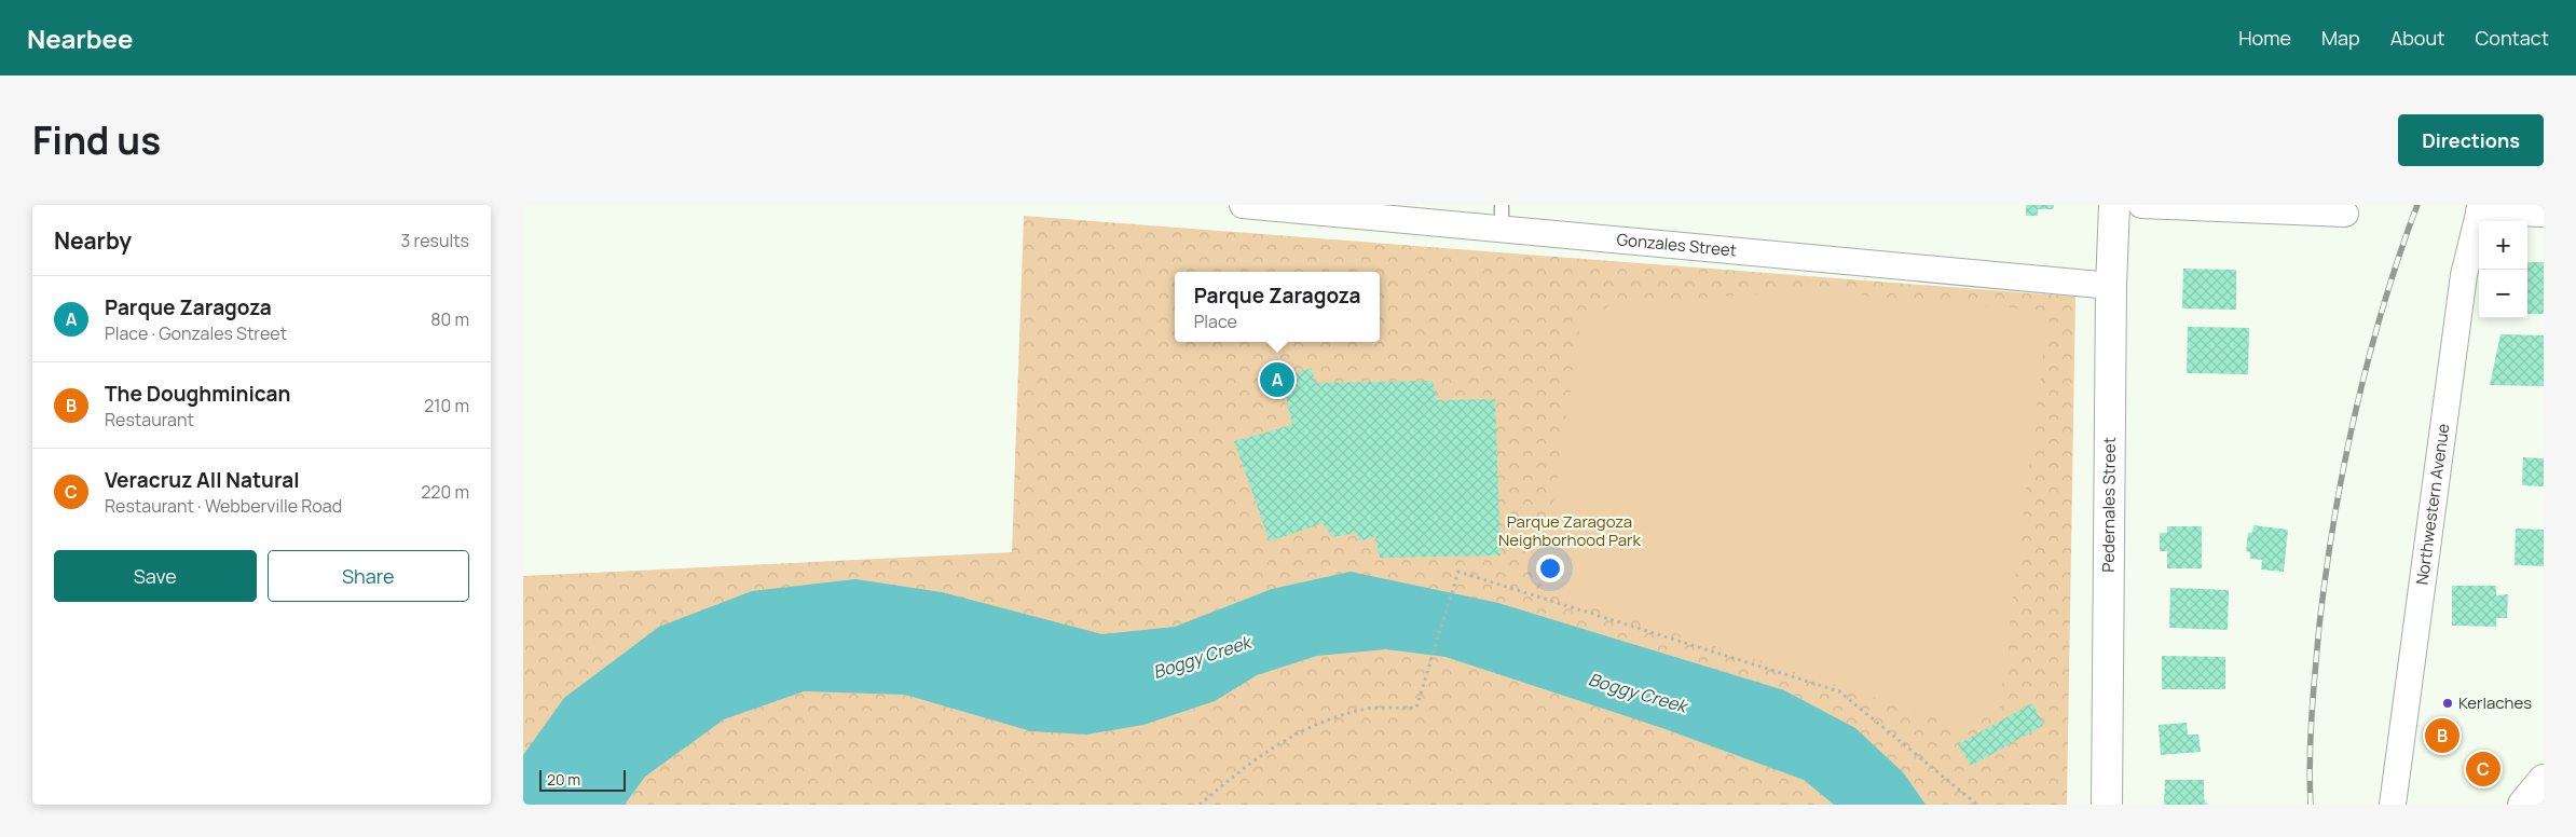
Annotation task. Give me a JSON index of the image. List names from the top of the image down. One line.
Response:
{"streets":{"street":["Gonzales Street","Northwestern Avenue","Pedernales Street"]},"crossings":[["Gonzales Street","Pedernales Street"]],"water":["Boggy Creek"],"parks":["Parque Zaragoza Neighborhood Park"],"places":["Kerlaches"],"scale_bar":"20 m","page":{"header":"Nearbee","nav":["Home","Map","About","Contact"],"title":"Find us","buttons":["Directions",["Save","Share"]],"heading":["Nearby","3 results"],"map_buttons":["+","−"],"popup":["Parque Zaragoza","Place"],"list":[{"mark":"A","name":"Parque Zaragoza","note":"Place · Gonzales Street","value":"80 m"},{"mark":"B","name":"The Doughminican","note":"Restaurant","value":"210 m"},{"mark":"C","name":"Veracruz All Natural","note":"Restaurant · Webberville Road","value":"220 m"}],"pins":["A","B","C"],"scale":"20 m"}}
